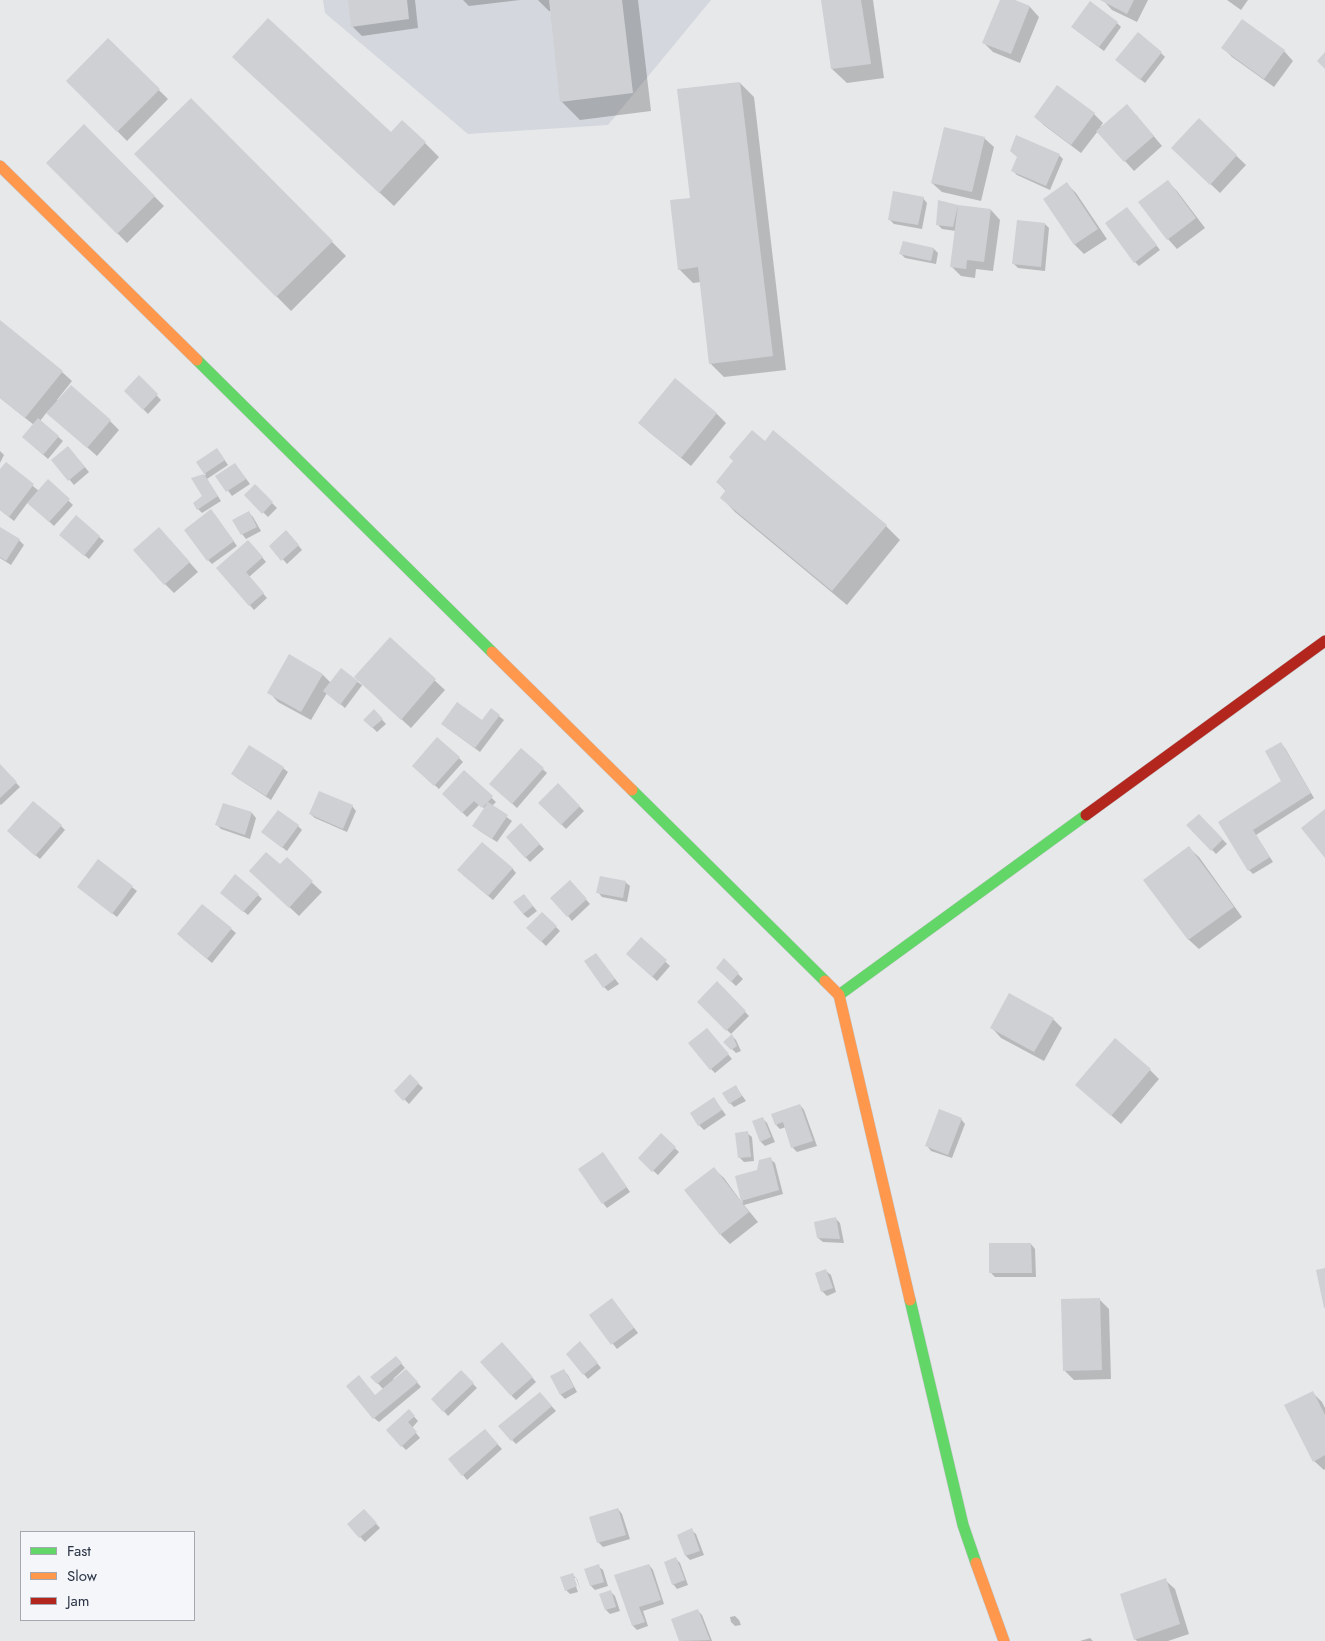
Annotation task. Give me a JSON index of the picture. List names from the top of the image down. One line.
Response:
{"legend":["Fast","Slow","Jam"]}
